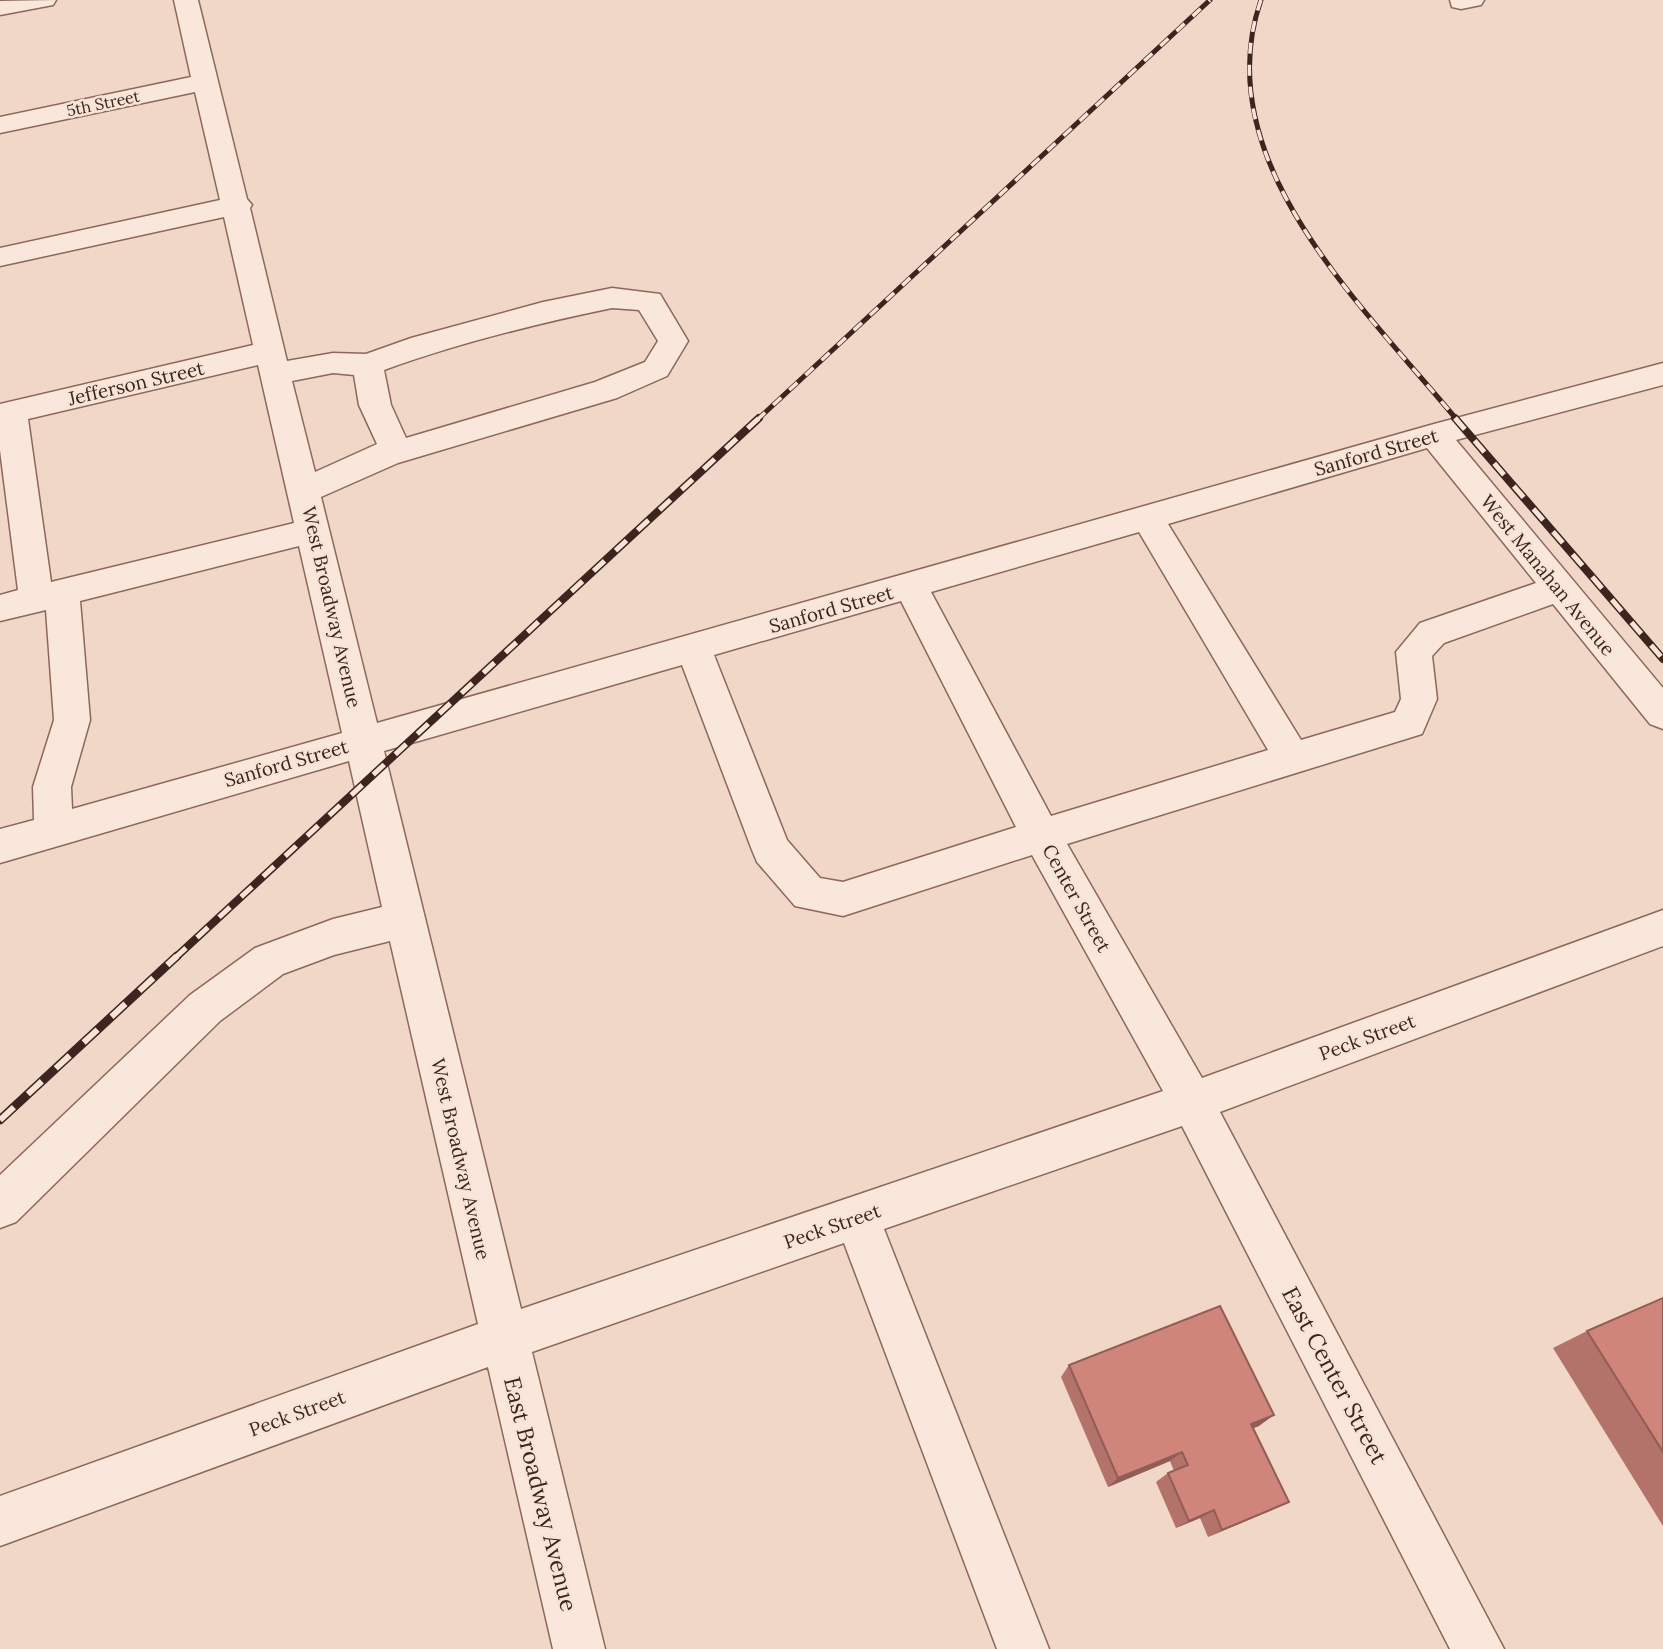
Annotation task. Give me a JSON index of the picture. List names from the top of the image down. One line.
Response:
{"streets":{"street":["5th Street","Jefferson Street","Sanford Street","West Manahan Avenue","West Broadway Avenue","Center Street","Peck Street","East Center Street","East Broadway Avenue"]},"crossings":[["5th Street","West Broadway Avenue"],["Jefferson Street","West Broadway Avenue"],["Sanford Street","West Manahan Avenue"],["Sanford Street","West Broadway Avenue"],["Sanford Street","Center Street"],["West Broadway Avenue","Peck Street"],["West Broadway Avenue","East Broadway Avenue"],["Center Street","Peck Street"],["Center Street","East Center Street"],["Peck Street","East Center Street"],["Peck Street","East Broadway Avenue"]]}
